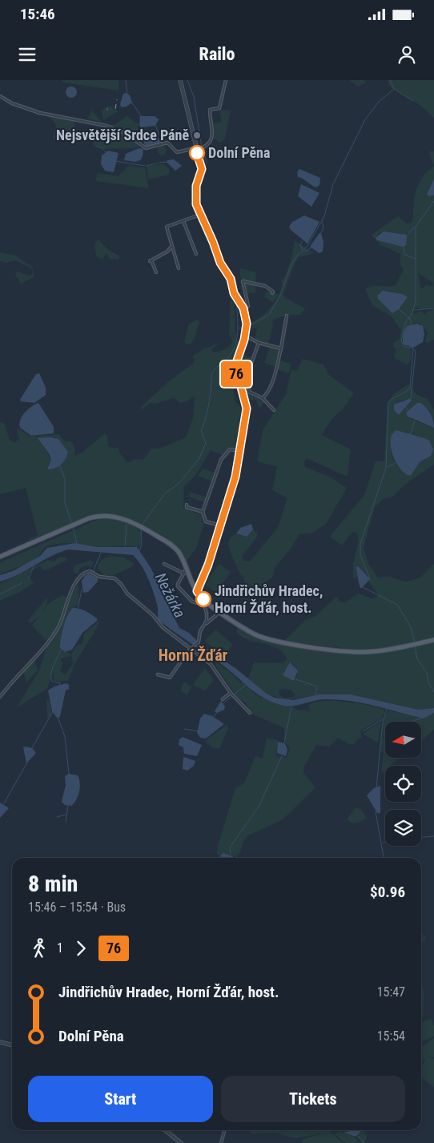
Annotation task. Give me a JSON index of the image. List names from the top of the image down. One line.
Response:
{"districts":["Horní Žďár"],"water":["Nežárka"],"places":["Nejsvětější Srdce Páně","Dolní Pěna","Jindřichův Hradec, Horní Žďár, host."],"lines":["bus line 76"],"north":"left","page":{"status":"15:46","header":"Railo","on_map":"76","heading":["8 min","15:46 – 15:54 · Bus","$0.96"],"legs":["1","76"],"list":[{"name":"Jindřichův Hradec, Horní Žďár, host.","value":"15:47"},{"name":"Dolní Pěna","value":"15:54"}],"buttons":["Start","Tickets"]}}
